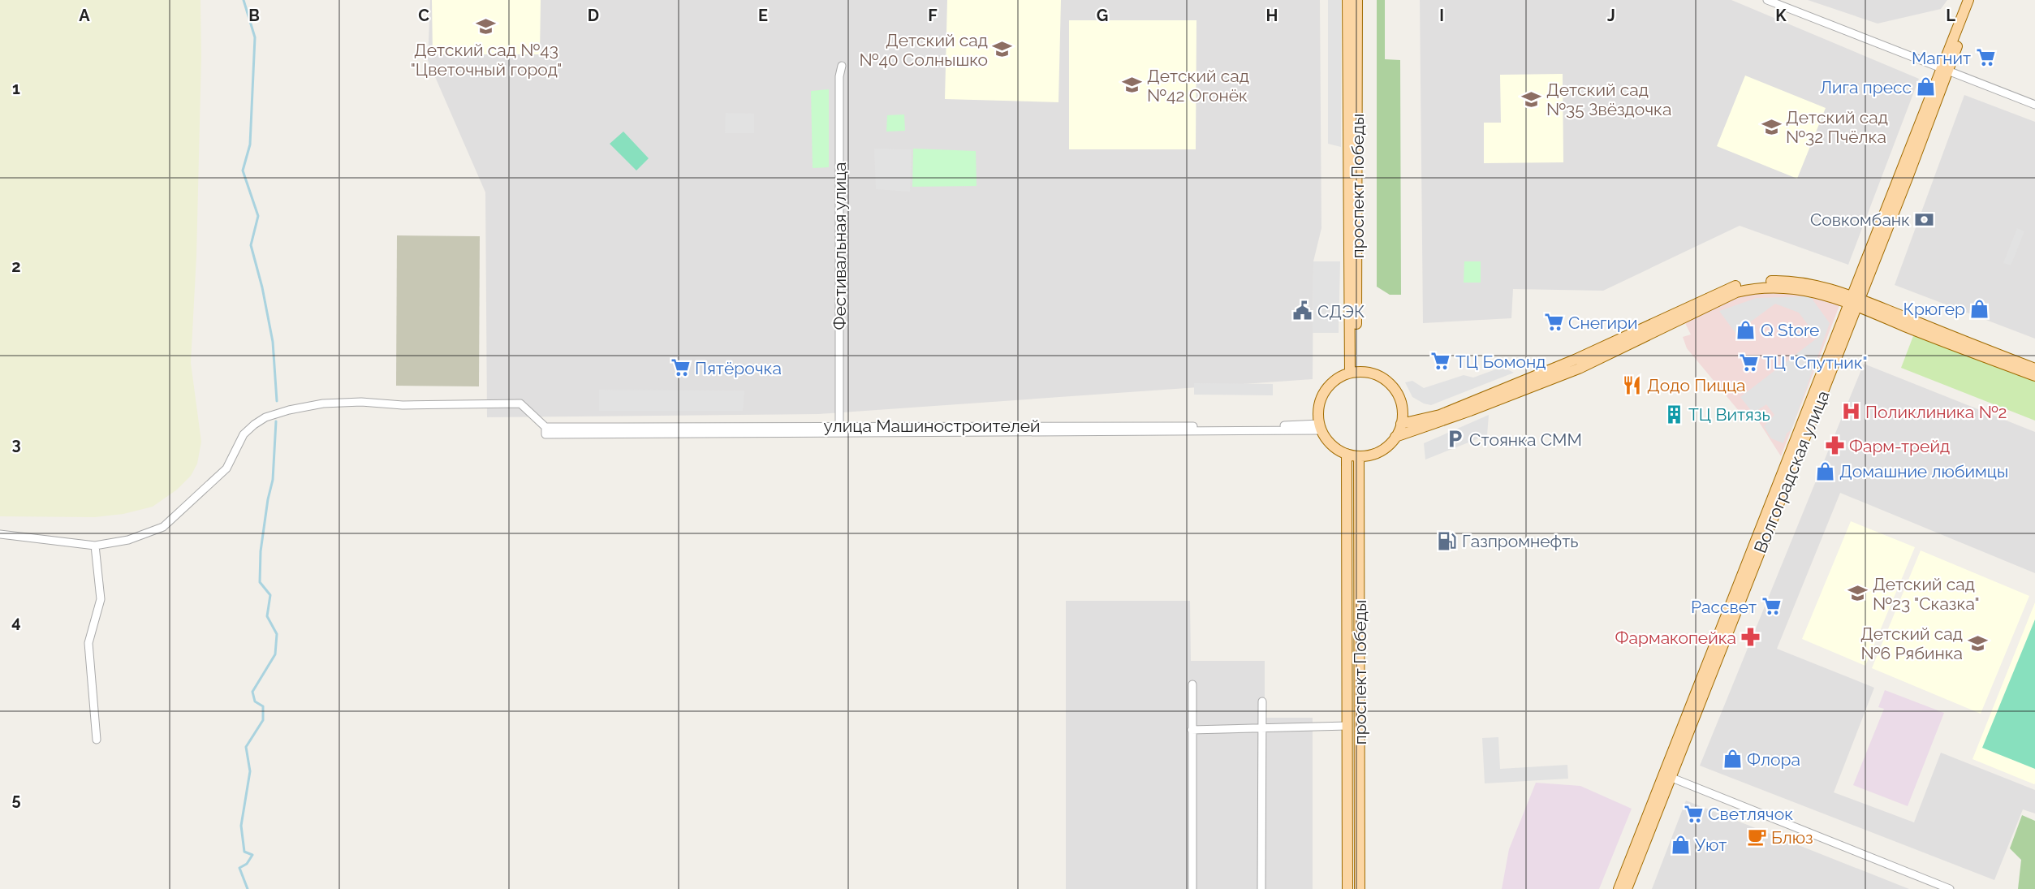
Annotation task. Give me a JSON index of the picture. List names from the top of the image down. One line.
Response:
{"streets":{"main road":["проспект Победы","Волгоградская улица"],"street":["Фестивальная улица","улица Машиностроителей"]},"crossings":[["проспект Победы","улица Машиностроителей"],["Фестивальная улица","улица Машиностроителей"]],"places":{"school or university":["Детский сад №43 \"Цветочный город\"","Детский сад №40 Солнышко","Детский сад №42 Огонёк","Детский сад №35 Звёздочка","Детский сад №32 Пчёлка","Детский сад №23 \"Сказка\"","Детский сад №6 Рябинка"],"supermarket":["Магнит","Снегири","ТЦ Бомонд","ТЦ \"Спутник\"","Пятёрочка","Рассвет","Светлячок"],"shop":["Лига пресс","Крюгер","Q Store","Домашние любимцы","Флора","Уют"],"bank":["Совкомбанк"],"public building":["СДЭК"],"restaurant":["Додо Пицца"],"hospital":["Поликлиника №2"],"building":["ТЦ Витязь"],"parking":["Стоянка СММ"],"pharmacy":["Фарм-трейд","Фармакопейка"],"fuel station":["Газпромнефть"],"cafe":["Блюз"]},"grid":{"columns":["A","B","C","D","E","F","G","H","I","J","K","L"],"rows":["1","2","3","4","5"]}}
